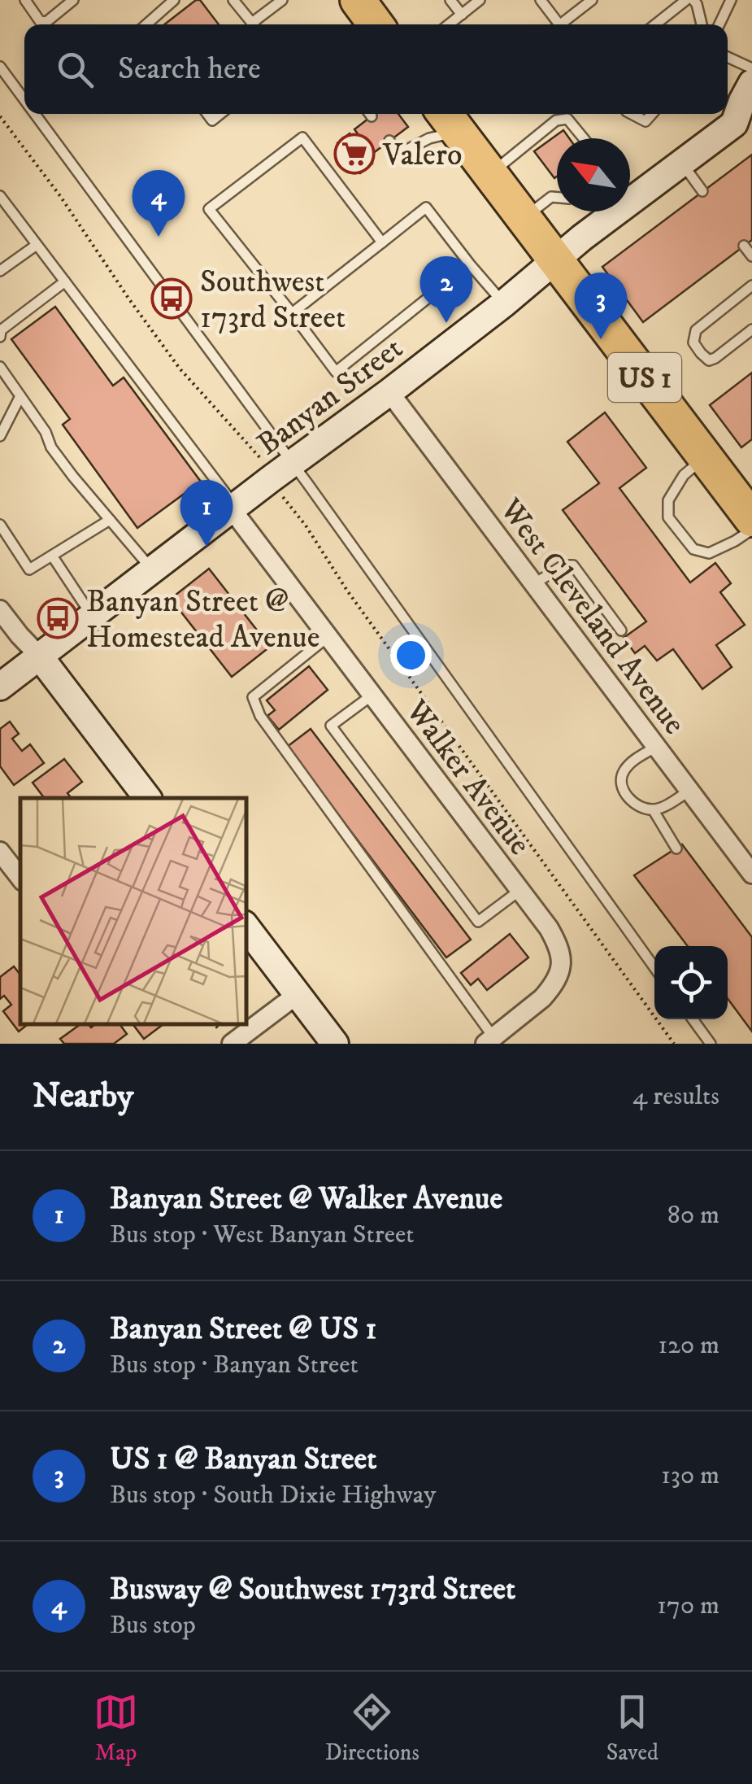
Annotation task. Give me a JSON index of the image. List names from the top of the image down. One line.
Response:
{"streets":{"highway":["US 1"],"street":["Banyan Street","West Cleveland Avenue","Walker Avenue"]},"crossings":[["US 1","Banyan Street"],["Banyan Street","West Cleveland Avenue"],["Banyan Street","Walker Avenue"]],"places":{"supermarket":["Valero"],"bus stop":["Southwest 173rd Street","Banyan Street @ Homestead Avenue"]},"north":"top left","page":{"search":"Search here","pins":["4","2","3","1"],"heading":["Nearby","4 results"],"list":[{"mark":"1","name":"Banyan Street @ Walker Avenue","note":"Bus stop · West Banyan Street","value":"80 m"},{"mark":"2","name":"Banyan Street @ US 1","note":"Bus stop · Banyan Street","value":"120 m"},{"mark":"3","name":"US 1 @ Banyan Street","note":"Bus stop · South Dixie Highway","value":"130 m"},{"mark":"4","name":"Busway @ Southwest 173rd Street","note":"Bus stop","value":"170 m"}],"nav":["Map","Directions","Saved"]}}
